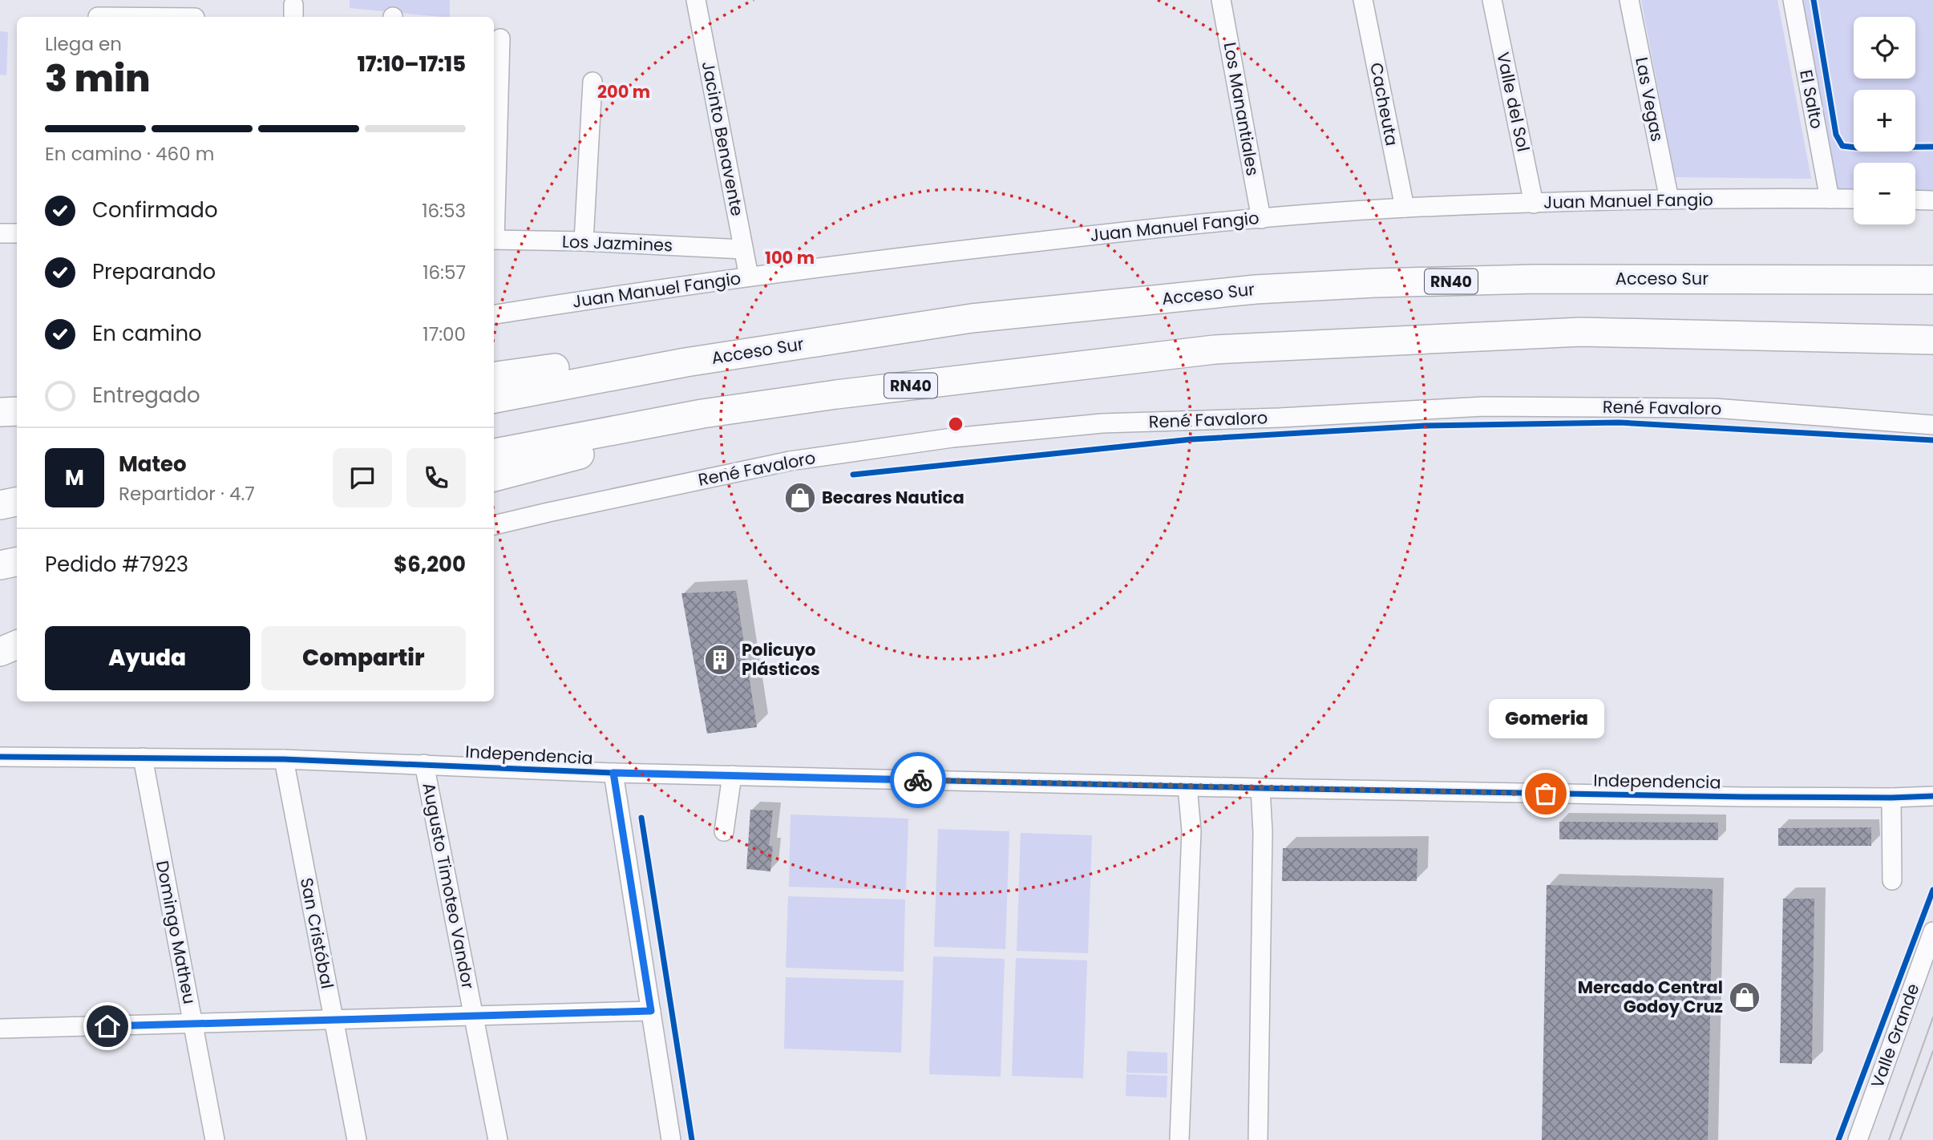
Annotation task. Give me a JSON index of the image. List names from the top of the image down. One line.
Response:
{"streets":{"highway":["Acceso Sur","RN40"],"street":["Las Vegas","El Salto","Valle del Sol","Cacheuta","Los Manantiales","Jacinto Benavente","Juan Manuel Fangio","Los Jazmines","René Favaloro","Independencia","Augusto Timoteo Vandor","Domingo Matheu","San Cristóbal","Valle Grande"]},"crossings":[["Las Vegas","Juan Manuel Fangio"],["El Salto","Juan Manuel Fangio"],["Valle del Sol","Juan Manuel Fangio"],["Cacheuta","Juan Manuel Fangio"],["Los Manantiales","Juan Manuel Fangio"],["Jacinto Benavente","Juan Manuel Fangio"],["Jacinto Benavente","Los Jazmines"],["Independencia","Augusto Timoteo Vandor"],["Independencia","Domingo Matheu"],["Independencia","San Cristóbal"]],"places":{"shop":["Becares Nautica","Mercado Central Godoy Cruz"],"building":["Policuyo Plásticos"],"other":["Gomeria"]},"page":{"map_buttons":["+","−"],"heading":["3 min","Llega en","17:10–17:15"],"panel":["Mateo","Repartidor · 4.7","Pedido #7923","$6,200"],"bar":"En camino · 460 m","list":[["Confirmado","16:53"],["Preparando","16:57"],["En camino","17:00"],"Entregado"],"round":"M","buttons":["Ayuda","Compartir"],"bubble":"Gomeria"},"rings":["200 m","100 m"]}
